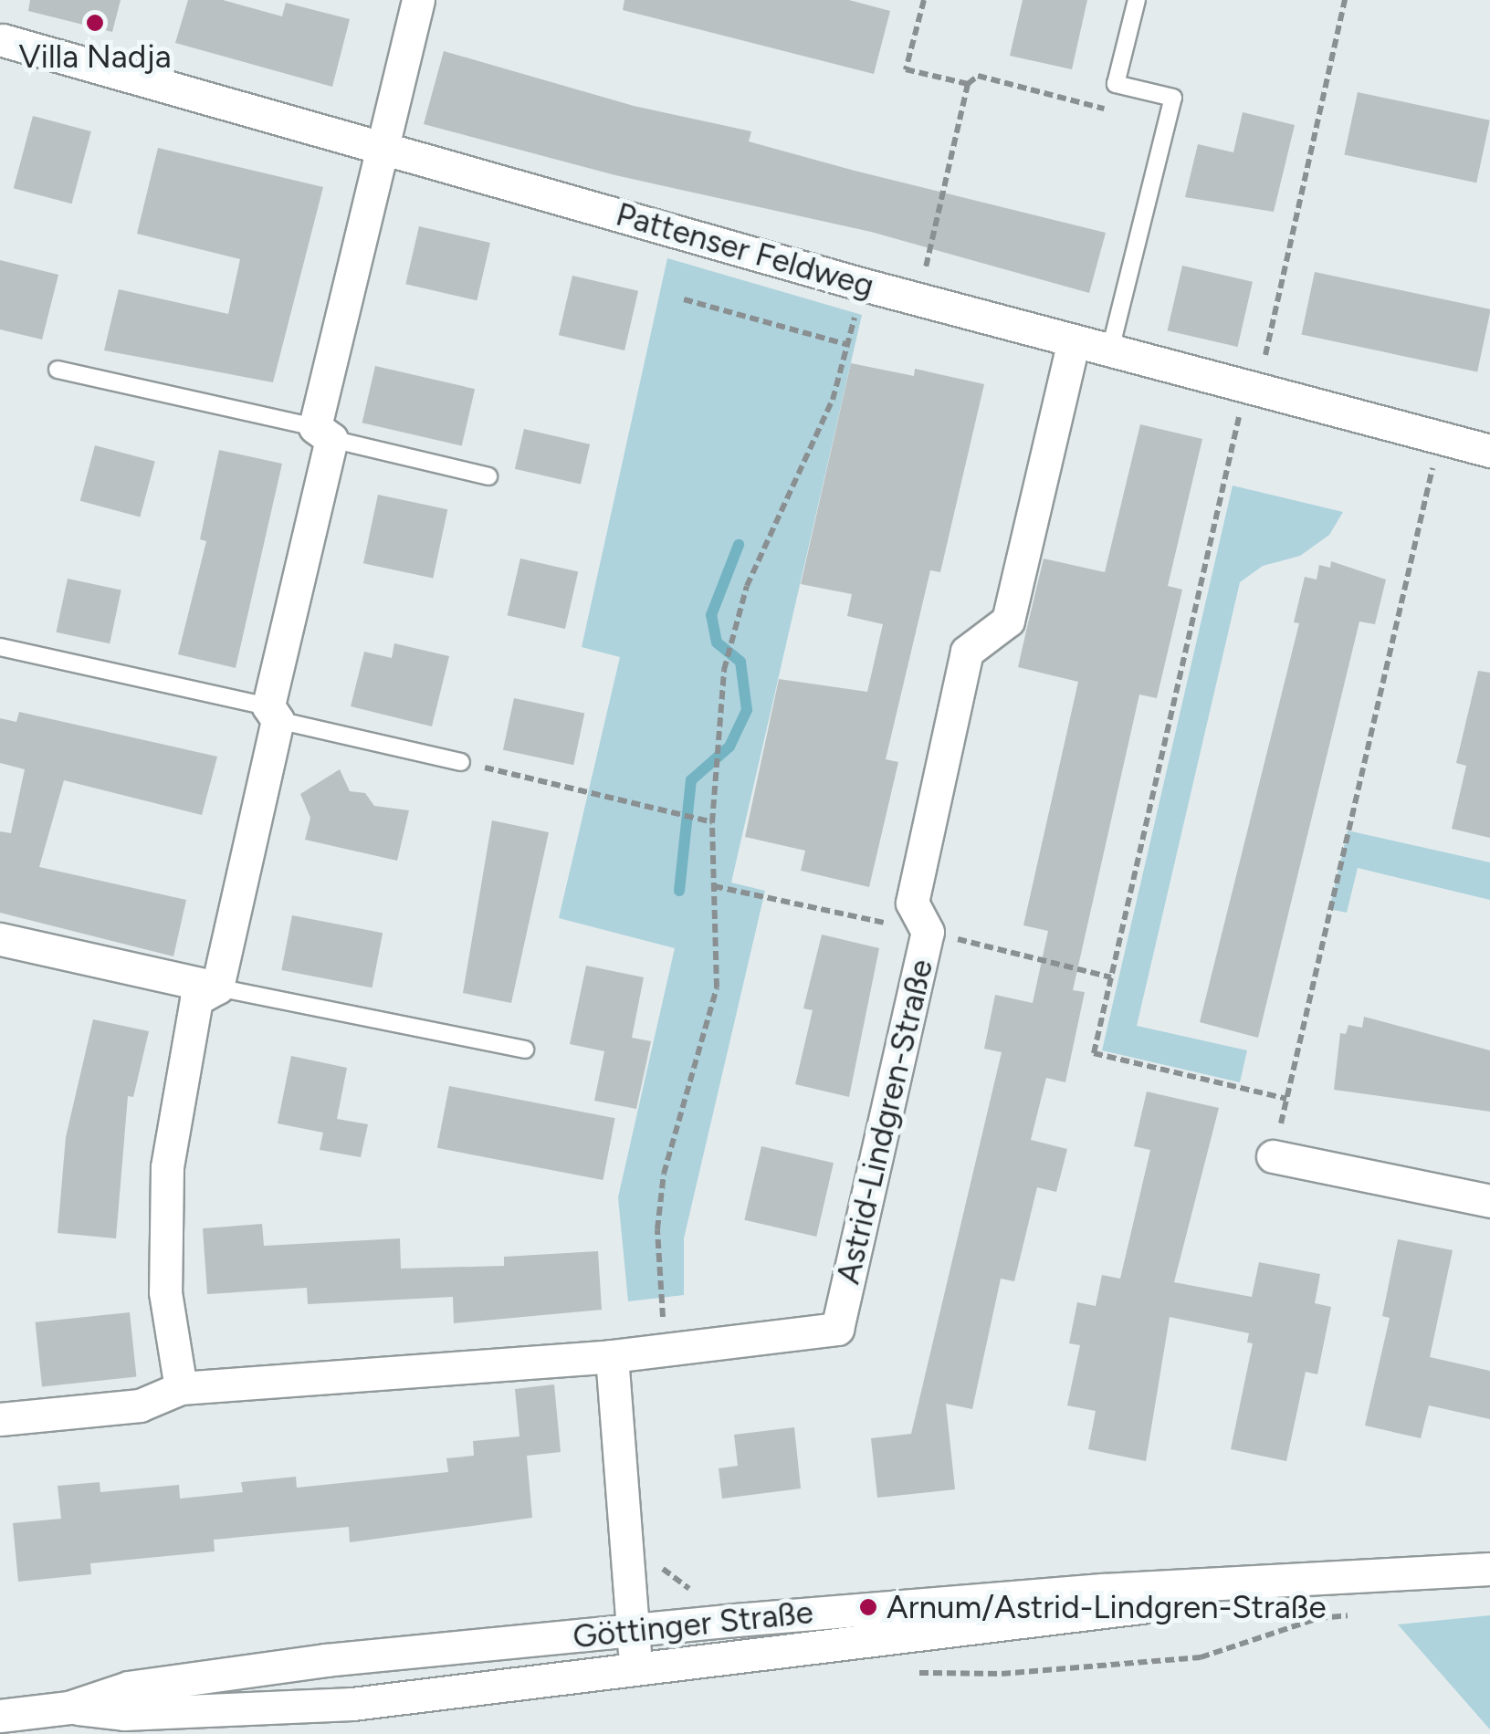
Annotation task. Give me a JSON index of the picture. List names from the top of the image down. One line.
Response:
{"streets":{"street":["Pattenser Feldweg","Astrid-Lindgren-Straße","Göttinger Straße"]},"crossings":[["Pattenser Feldweg","Astrid-Lindgren-Straße"]],"places":["Villa Nadja","Arnum/Astrid-Lindgren-Straße"]}
